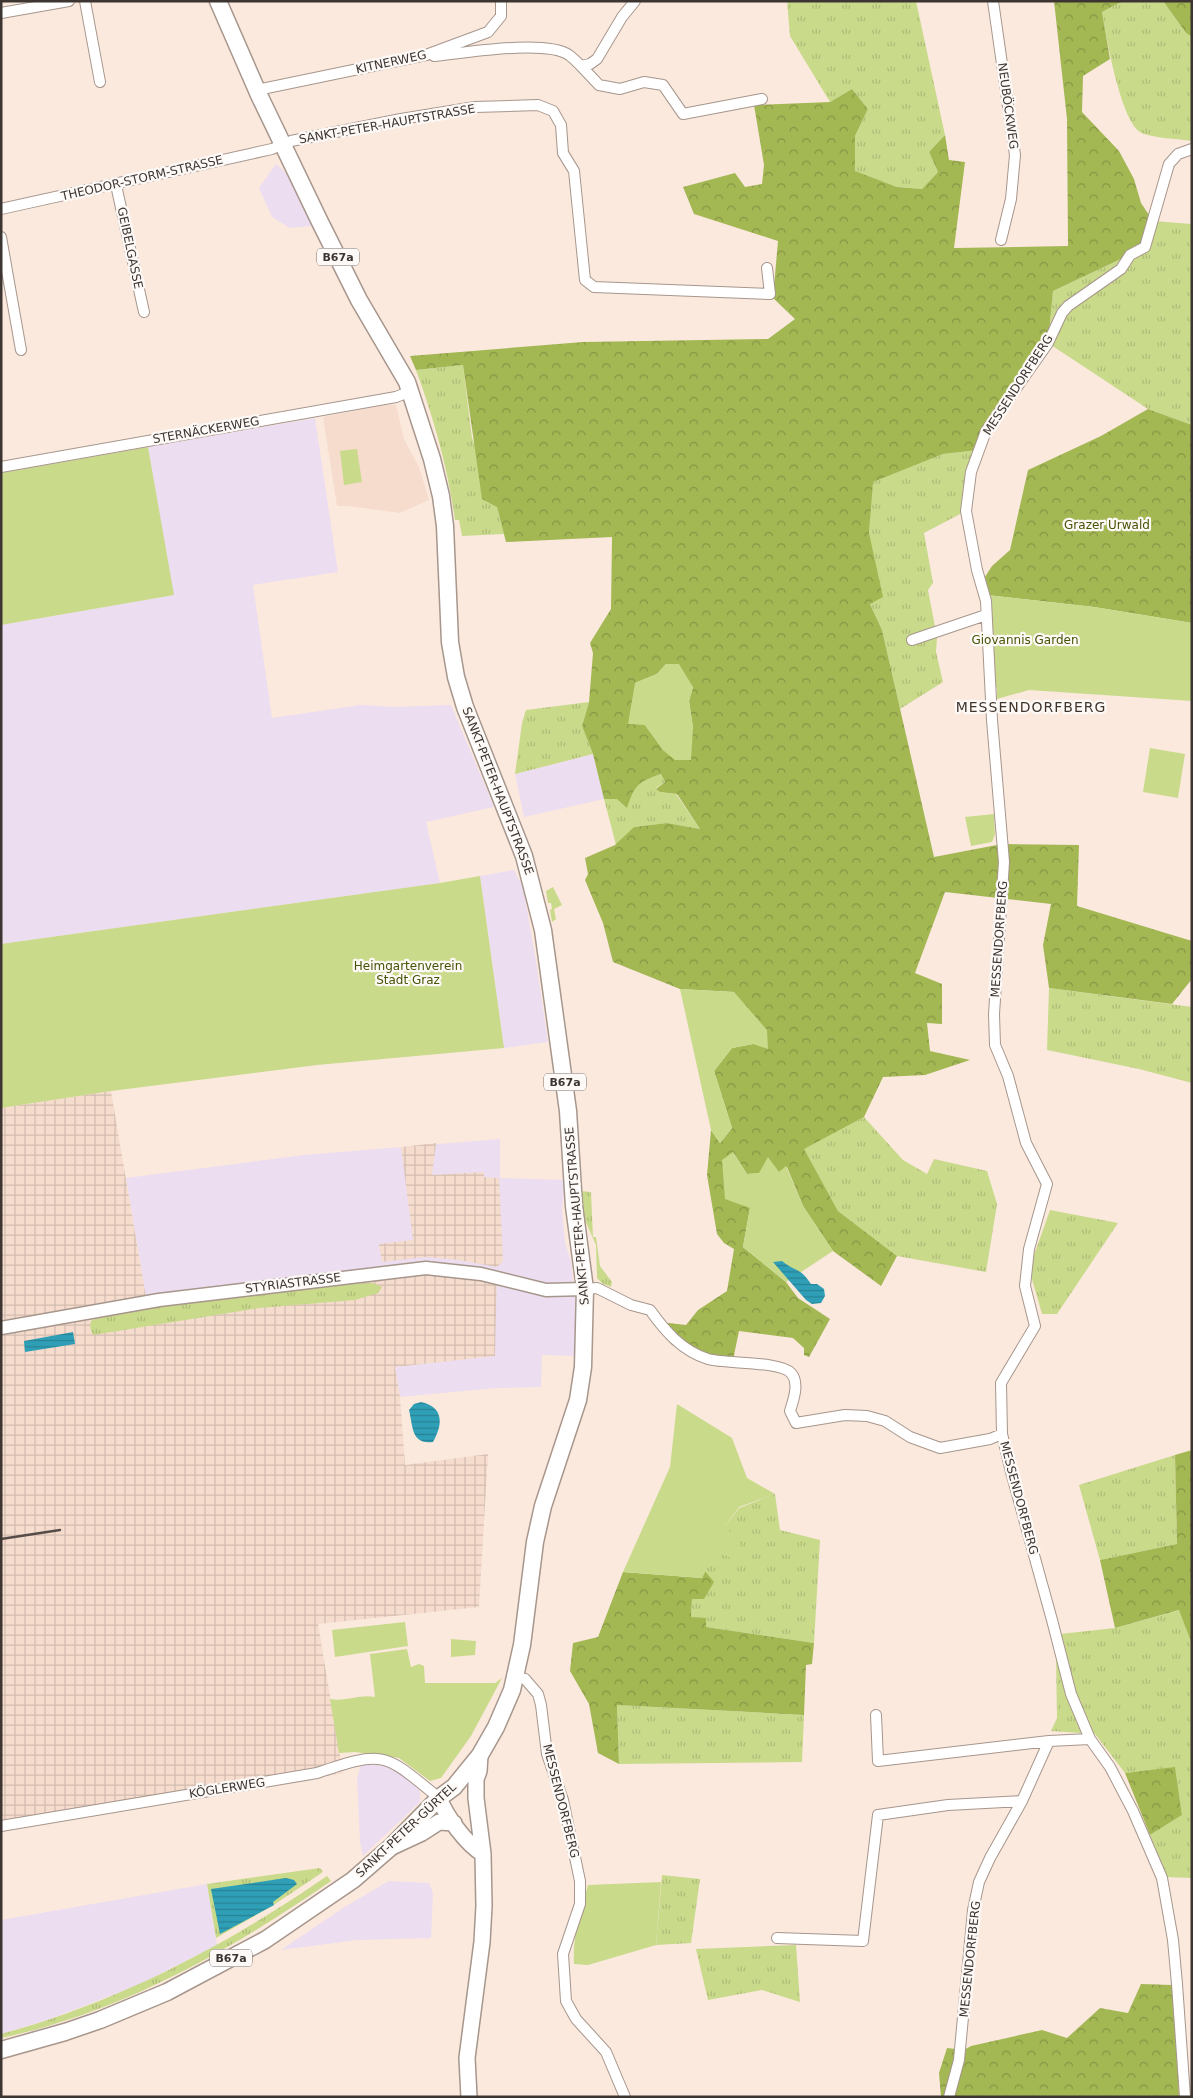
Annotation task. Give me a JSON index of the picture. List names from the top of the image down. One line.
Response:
{"streets":{"main road":["SANKT-PETER-HAUPTSTRASSE","B67a","SANKT-PETER-GÜRTEL"],"street":["KITNERWEG","NEUBÖCKWEG","THEODOR-STORM-STRASSE","GEIBELGASSE","MESSENDORFBERG","STERNÄCKERWEG","STYRIASTRASSE","KÖGLERWEG"]},"crossings":[["KITNERWEG","SANKT-PETER-HAUPTSTRASSE"],["SANKT-PETER-HAUPTSTRASSE","THEODOR-STORM-STRASSE"],["SANKT-PETER-HAUPTSTRASSE","MESSENDORFBERG"],["SANKT-PETER-HAUPTSTRASSE","STERNÄCKERWEG"],["SANKT-PETER-HAUPTSTRASSE","STYRIASTRASSE"],["SANKT-PETER-HAUPTSTRASSE","SANKT-PETER-GÜRTEL"],["THEODOR-STORM-STRASSE","GEIBELGASSE"],["KÖGLERWEG","SANKT-PETER-GÜRTEL"]],"districts":["MESSENDORFBERG"],"parks":["Grazer Urwald","Giovannis Garden","Heimgartenverein Stadt Graz"]}
